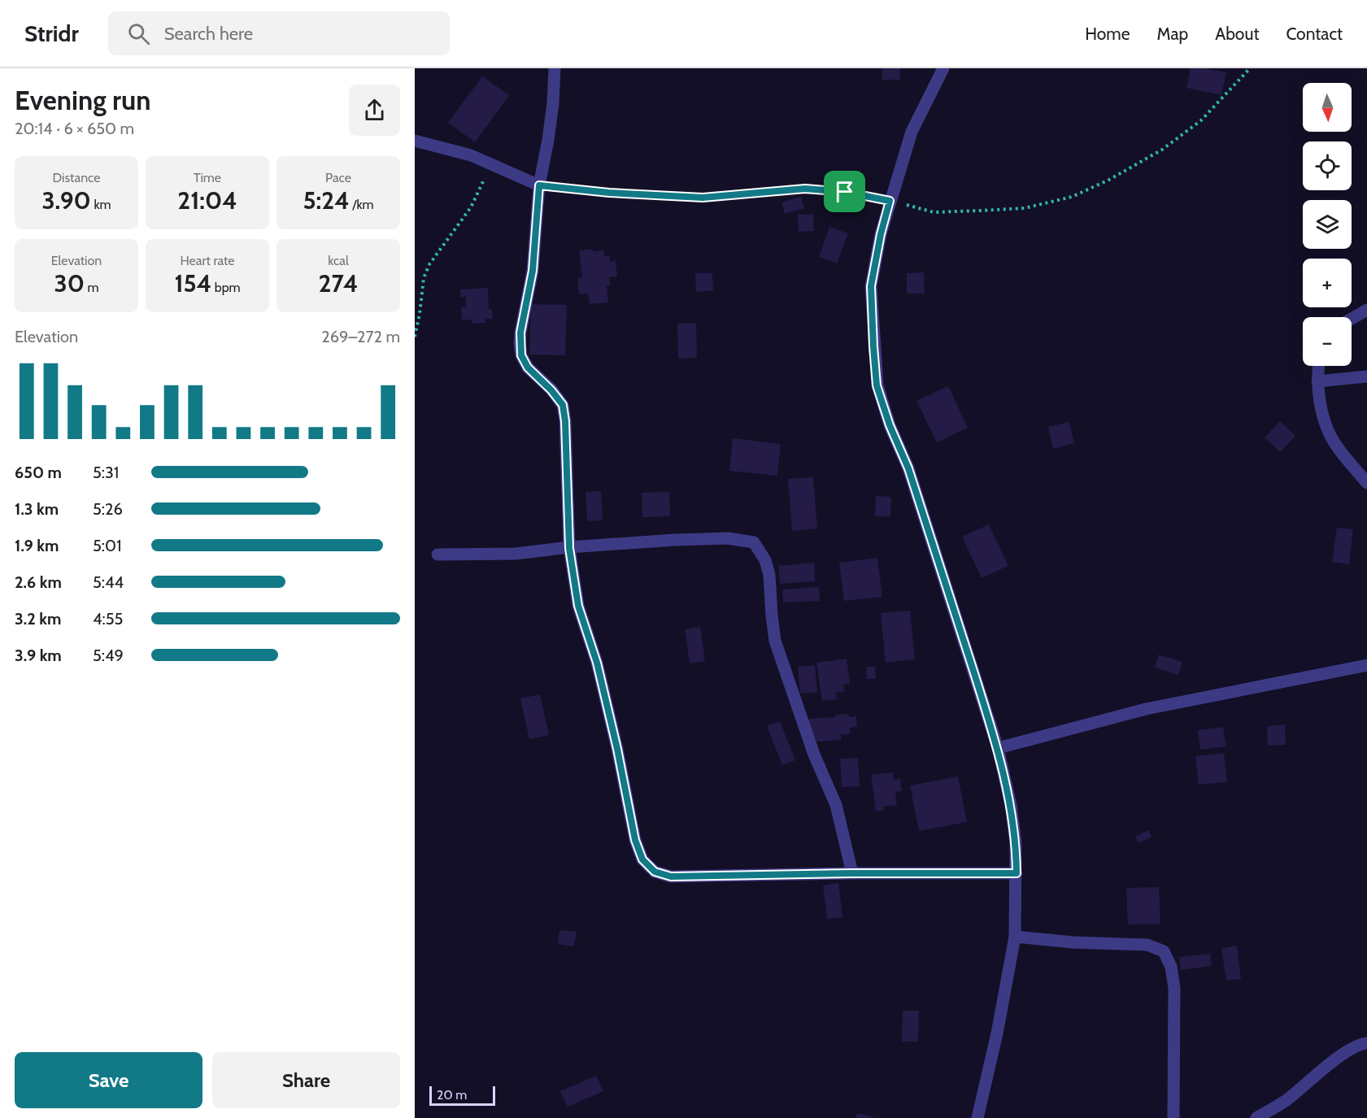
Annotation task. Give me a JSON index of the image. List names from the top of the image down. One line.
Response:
{"scale_bar":"20 m","north":"bottom","page":{"header":"Stridr","search":"Search here","nav":["Home","Map","About","Contact"],"heading":["Evening run","20:14 · 6 × 650 m"],"map_buttons":["+","−"],"stats":[["Distance","3.90 km"],["Time","21:04"],["Pace","5:24 /km"],["Elevation","30 m"],["Heart rate","154 bpm"],["kcal","274"]],"chart":["Elevation","269–272 m"],"list":[{"name":"650 m","note":"5:31"},{"name":"1.3 km","note":"5:26"},{"name":"1.9 km","note":"5:01"},{"name":"2.6 km","note":"5:44"},{"name":"3.2 km","note":"4:55"},{"name":"3.9 km","note":"5:49"}],"buttons":["Save","Share"],"scale":"20 m"}}
